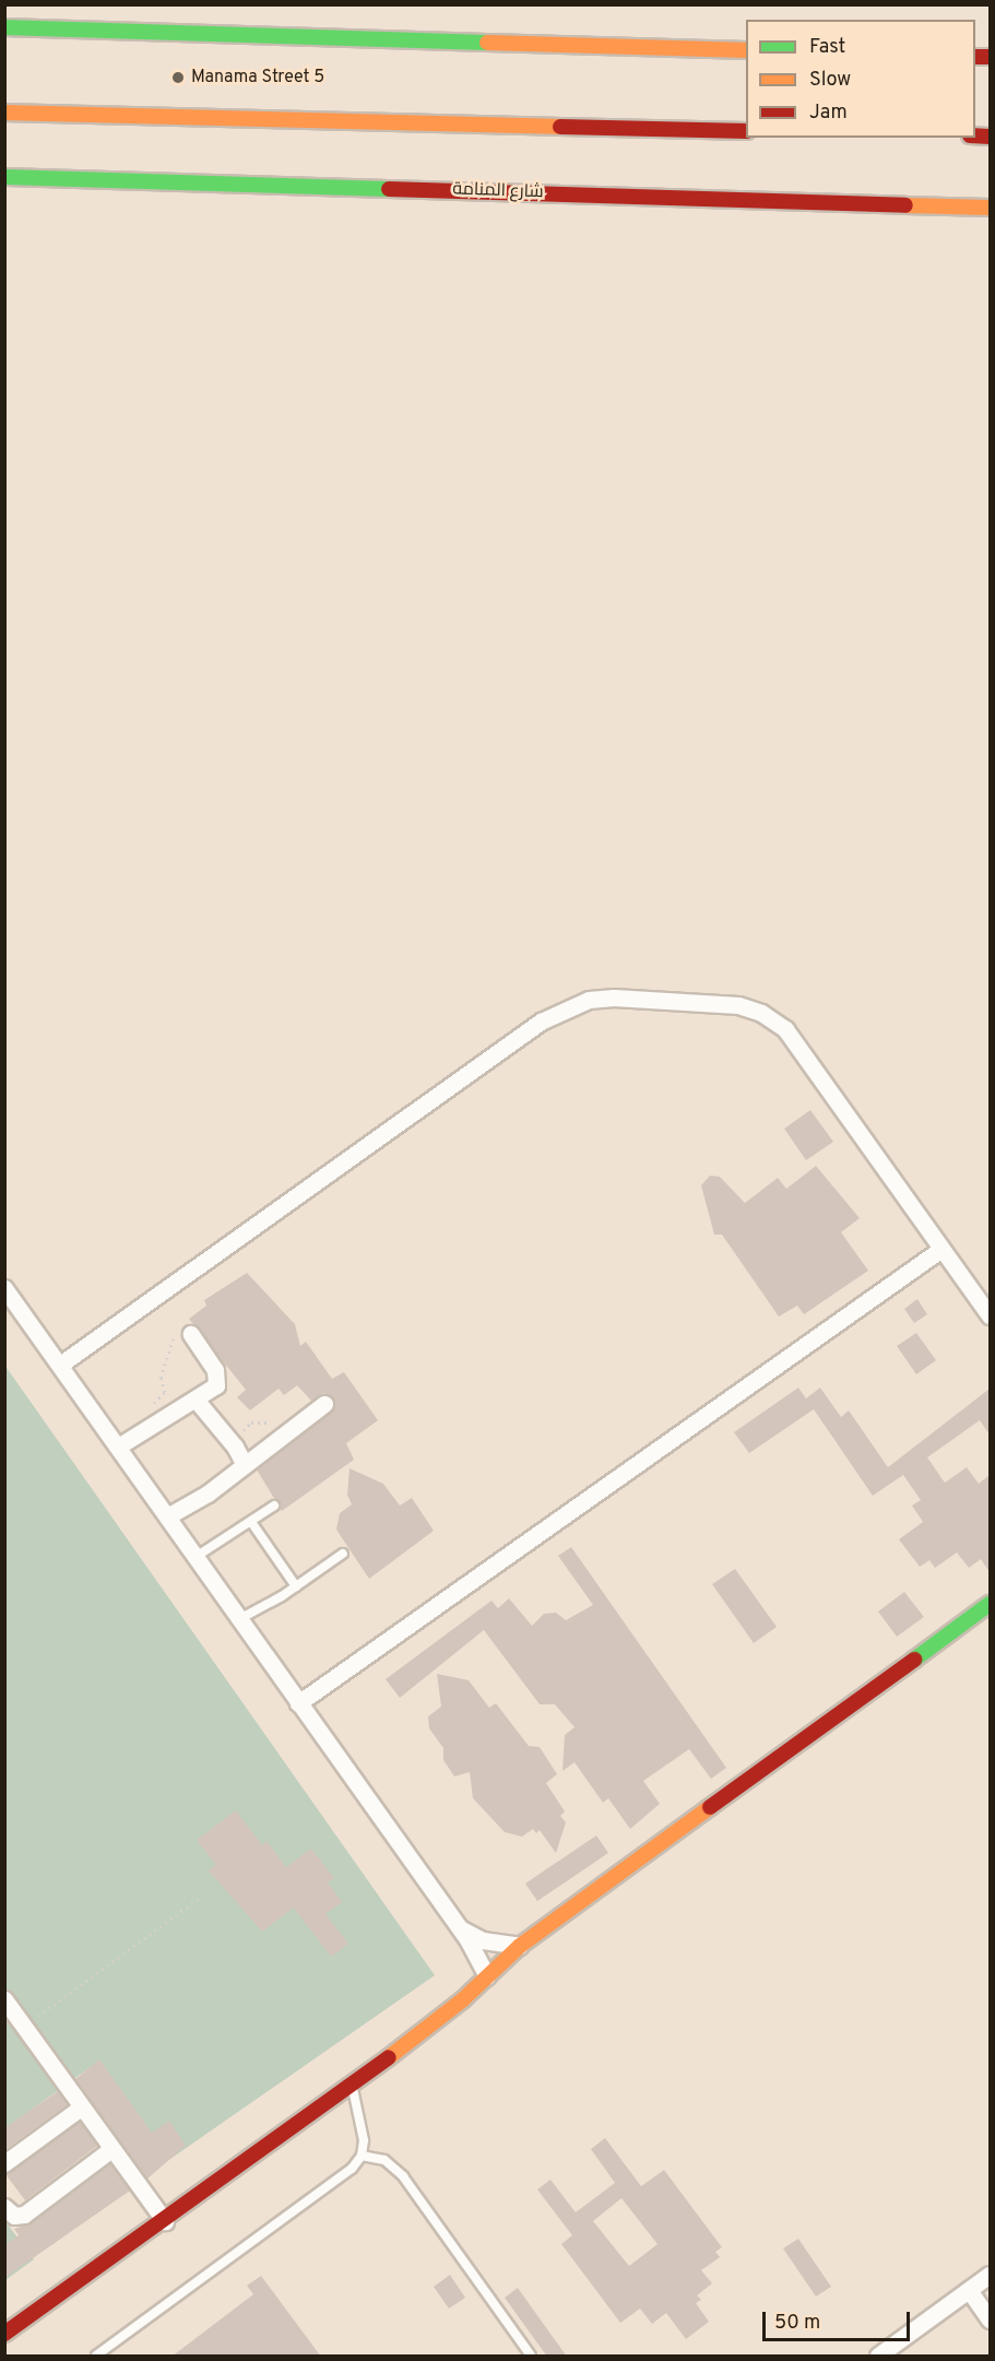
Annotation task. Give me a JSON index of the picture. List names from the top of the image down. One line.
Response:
{"streets":{"street":["شارع المنامة"]},"places":["Manama Street 5"],"legend":["Fast","Slow","Jam"],"scale_bar":"50 m"}
